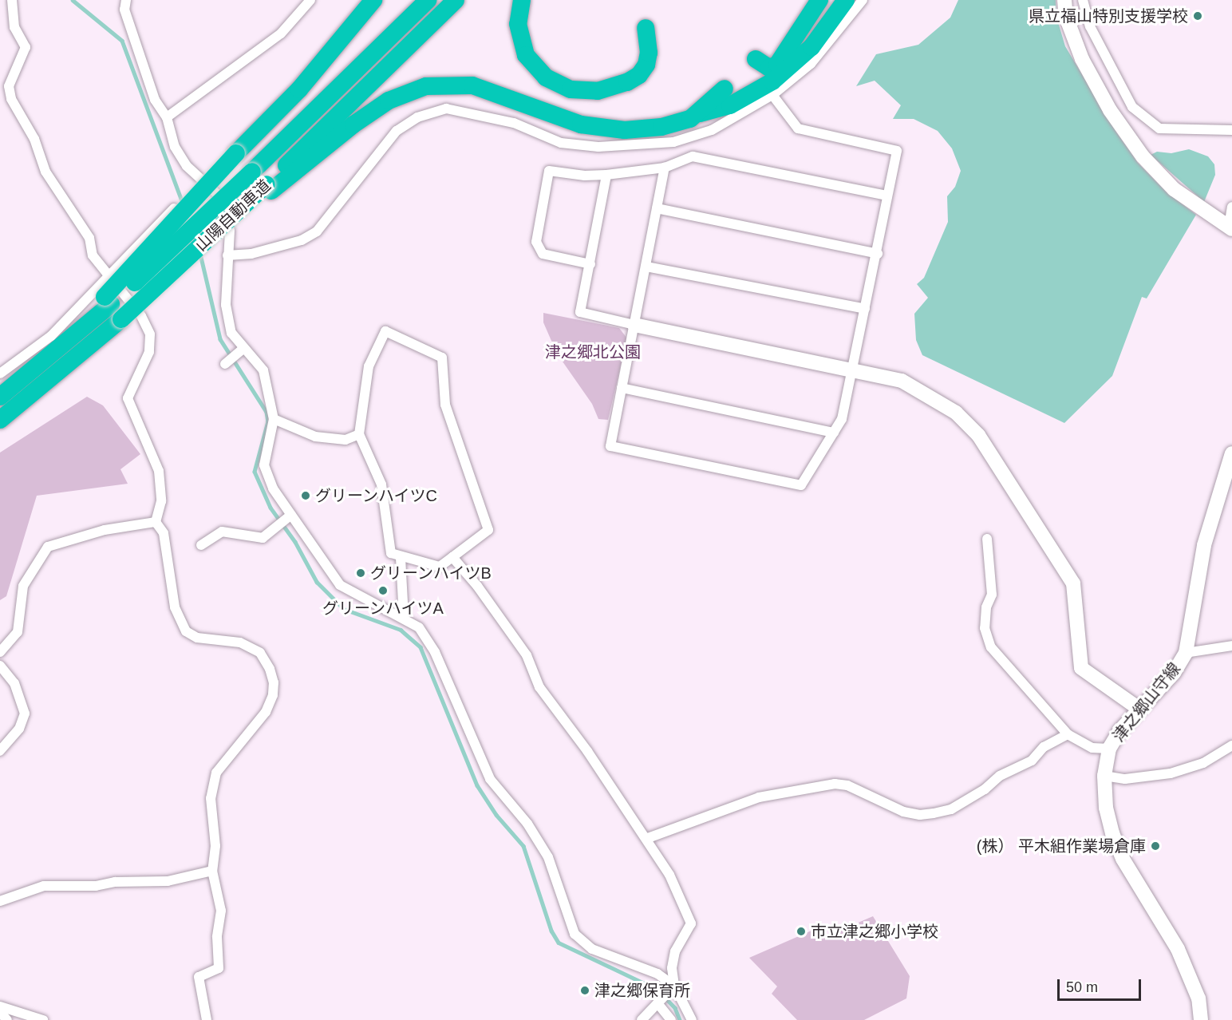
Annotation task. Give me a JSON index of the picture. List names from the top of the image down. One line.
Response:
{"streets":{"highway":["山陽自動車道"],"street":["津之郷山守線"]},"parks":["津之郷北公園"],"places":["県立福山特別支援学校","グリーンハイツC","グリーンハイツB","グリーンハイツA","(株） 平木組作業場倉庫","市立津之郷小学校","津之郷保育所"],"scale_bar":"50 m"}
